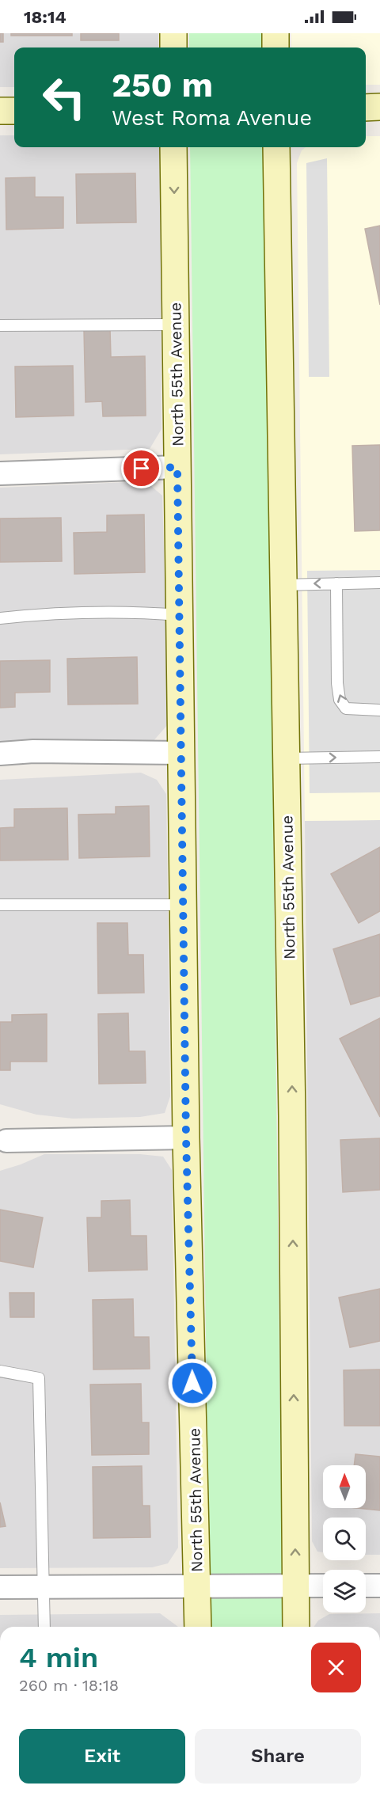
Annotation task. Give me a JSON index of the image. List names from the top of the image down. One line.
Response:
{"streets":{"street":["North 55th Avenue"]},"north":"top","page":{"status":"18:14","turn":["250 m","West Roma Avenue"],"heading":["4 min","260 m · 18:18"],"buttons":["Exit","Share"]}}
